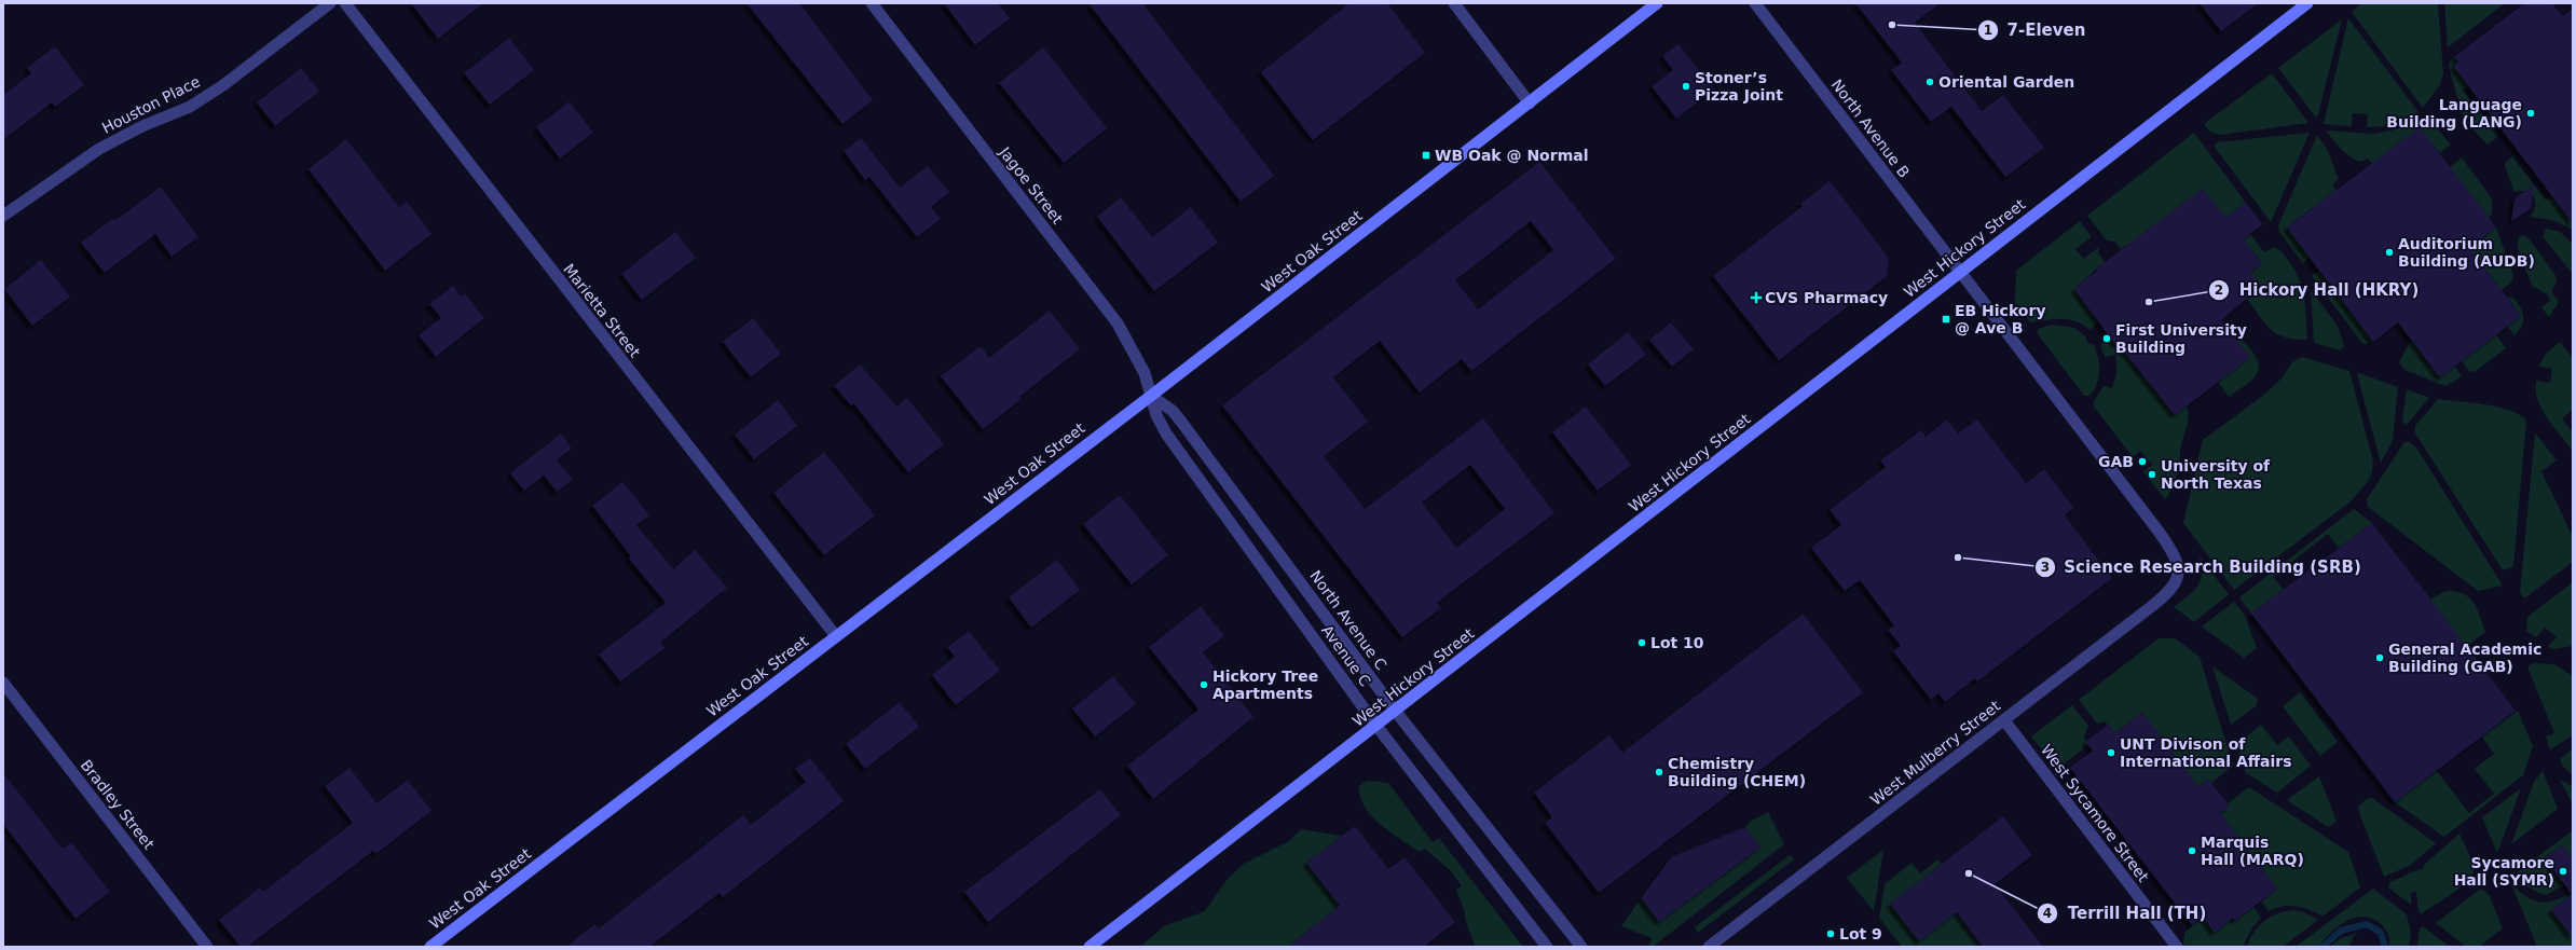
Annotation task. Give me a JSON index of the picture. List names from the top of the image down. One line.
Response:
{"streets":{"main road":["West Hickory Street","West Oak Street"],"street":["Houston Place","North Avenue B","Jagoe Street","Marietta Street","North Avenue C","Avenue C","West Mulberry Street","Bradley Street","West Sycamore Street"]},"crossings":[["North Avenue B","West Hickory Street"],["North Avenue B","West Mulberry Street"],["Jagoe Street","West Oak Street"],["Jagoe Street","North Avenue C"],["Jagoe Street","Avenue C"],["West Hickory Street","North Avenue C"],["West Hickory Street","Avenue C"],["West Oak Street","Marietta Street"],["West Oak Street","North Avenue C"],["West Oak Street","Avenue C"],["North Avenue C","Avenue C"],["West Mulberry Street","West Sycamore Street"]],"places":{"other":["7-Eleven","Oriental Garden","Stoner’s Pizza Joint","Language Building (LANG)","Auditorium Building (AUDB)","Hickory Hall (HKRY)","First University Building","GAB","University of North Texas","Science Research Building (SRB)","Lot 10","General Academic Building (GAB)","Hickory Tree Apartments","UNT Divison of International Affairs","Chemistry Building (CHEM)","Marquis Hall (MARQ)","Sycamore Hall (SYMR)","Terrill Hall (TH)","Lot 9"],"transit":["WB Oak @ Normal","EB Hickory @ Ave B"],"health":["CVS Pharmacy"]}}
